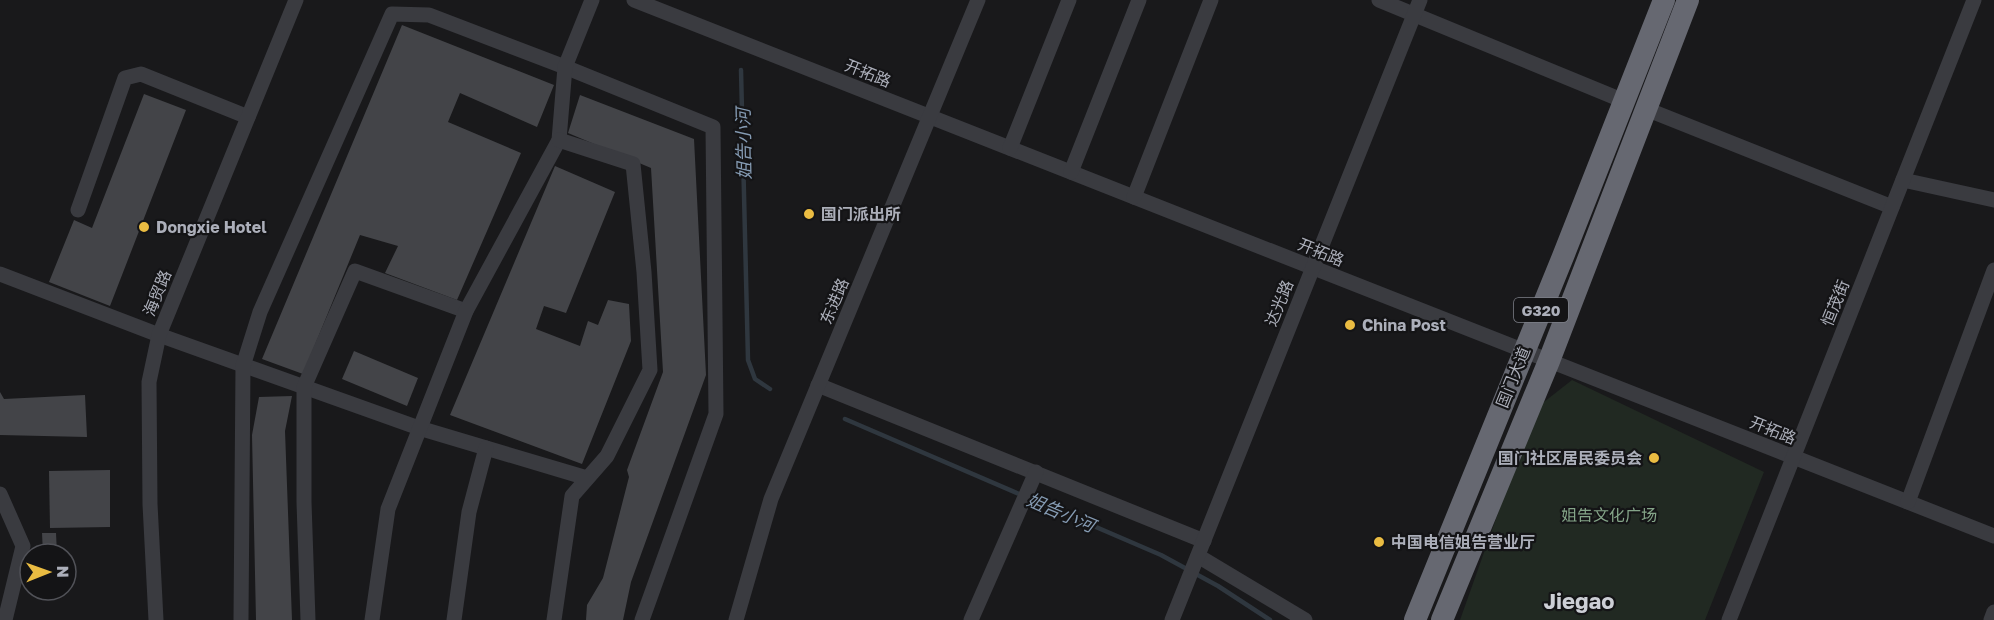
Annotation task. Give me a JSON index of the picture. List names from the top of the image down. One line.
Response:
{"streets":{"highway":["G320","国门大道"],"street":["开拓路","海贸路","东进路","达光路","恒茂街"]},"crossings":[["开拓路","东进路"],["开拓路","达光路"],["开拓路","恒茂街"],["开拓路","国门大道"]],"districts":["Jiegao"],"water":["姐告小河"],"parks":["姐告文化广场"],"places":["国门派出所","Dongxie Hotel","China Post","国门社区居民委员会","中国电信姐告营业厅"],"north":"right"}
